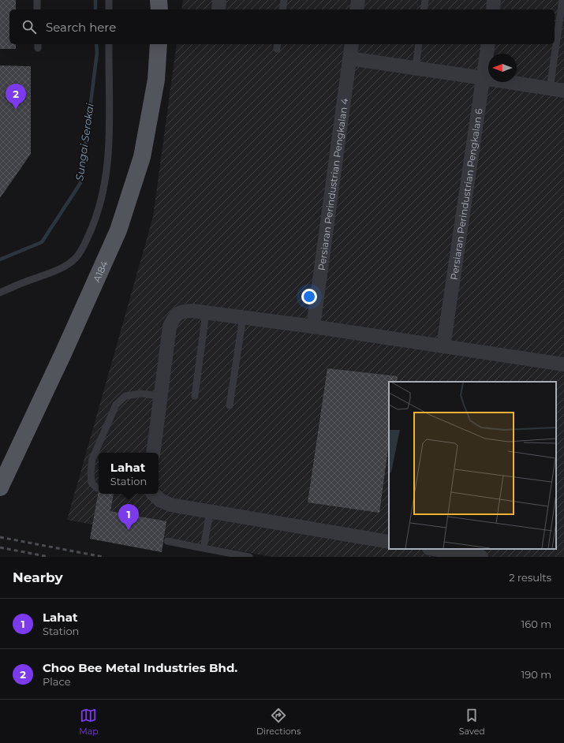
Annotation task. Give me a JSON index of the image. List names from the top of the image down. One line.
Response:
{"streets":{"main road":["A184"],"street":["Persiaran Perindustrian Pengkalan 4","Persiaran Perindustrian Pengkalan 6"]},"water":["Sungai Serokai"],"north":"left","page":{"search":"Search here","pins":["2","1"],"popup":["Lahat","Station"],"heading":["Nearby","2 results"],"list":[{"mark":"1","name":"Lahat","note":"Station","value":"160 m"},{"mark":"2","name":"Choo Bee Metal Industries Bhd.","note":"Place","value":"190 m"}],"nav":["Map","Directions","Saved"]}}
